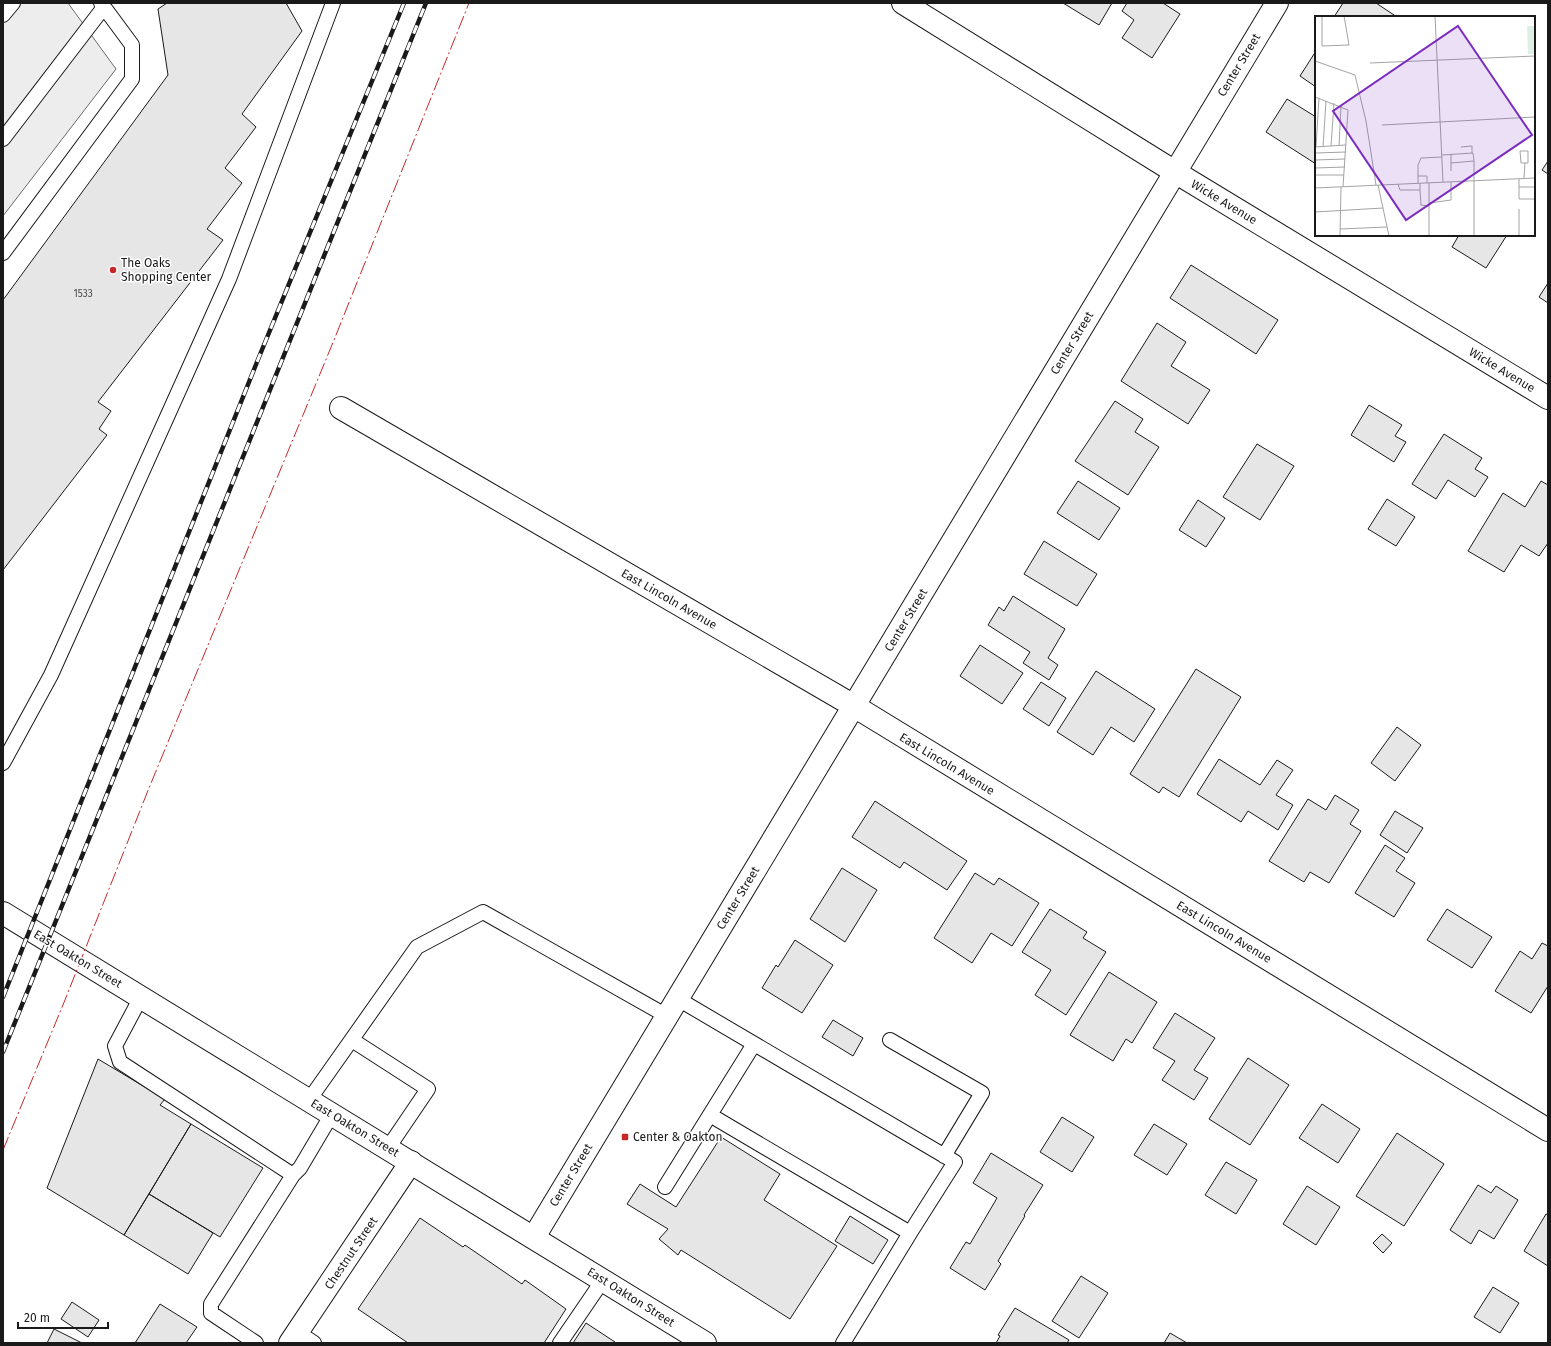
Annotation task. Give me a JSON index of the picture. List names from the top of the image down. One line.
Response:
{"streets":{"street":["Center Street","Wicke Avenue","East Lincoln Avenue","East Oakton Street","Chestnut Street"]},"crossings":[["Center Street","Wicke Avenue"],["Center Street","East Lincoln Avenue"],["Center Street","East Oakton Street"],["East Oakton Street","Chestnut Street"]],"places":{"other":["The Oaks Shopping Center"],"transit":["Center & Oakton"]},"house_numbers":["1533"],"scale_bar":"20 m"}
